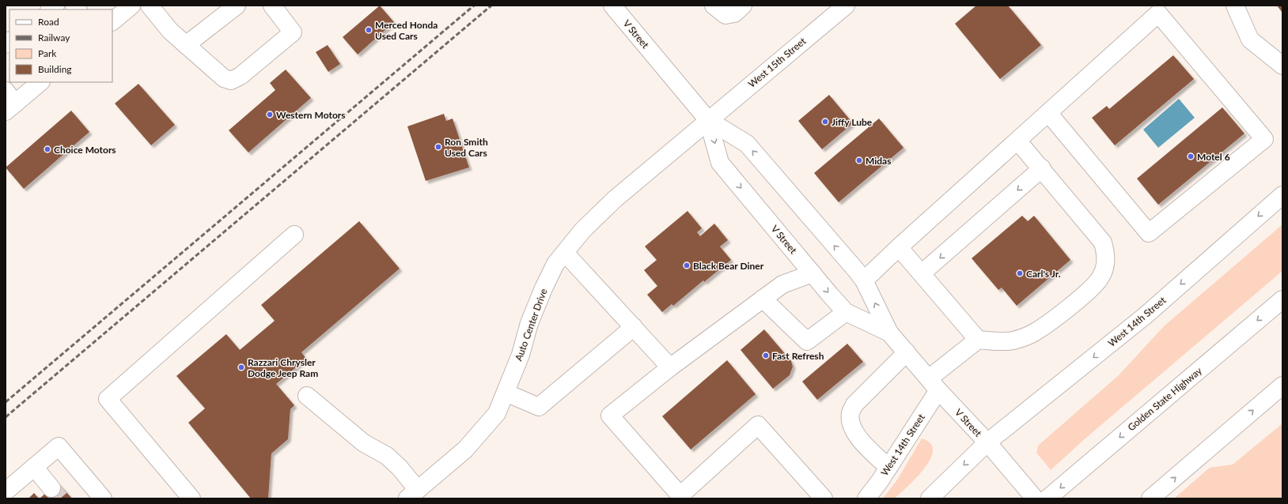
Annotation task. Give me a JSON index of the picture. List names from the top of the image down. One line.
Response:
{"streets":{"main road":["V Street","West 15th Street","West 14th Street","Auto Center Drive","Golden State Highway"]},"crossings":[["V Street","West 15th Street"],["V Street","West 14th Street"],["V Street","Auto Center Drive"],["West 15th Street","Auto Center Drive"]],"places":["Merced Honda Used Cars","Western Motors","Jiffy Lube","Ron Smith Used Cars","Choice Motors","Motel 6","Midas","Black Bear Diner","Carl's Jr.","Fast Refresh","Razzari Chrysler Dodge Jeep Ram"],"legend":["Road","Railway","Park","Building"]}
